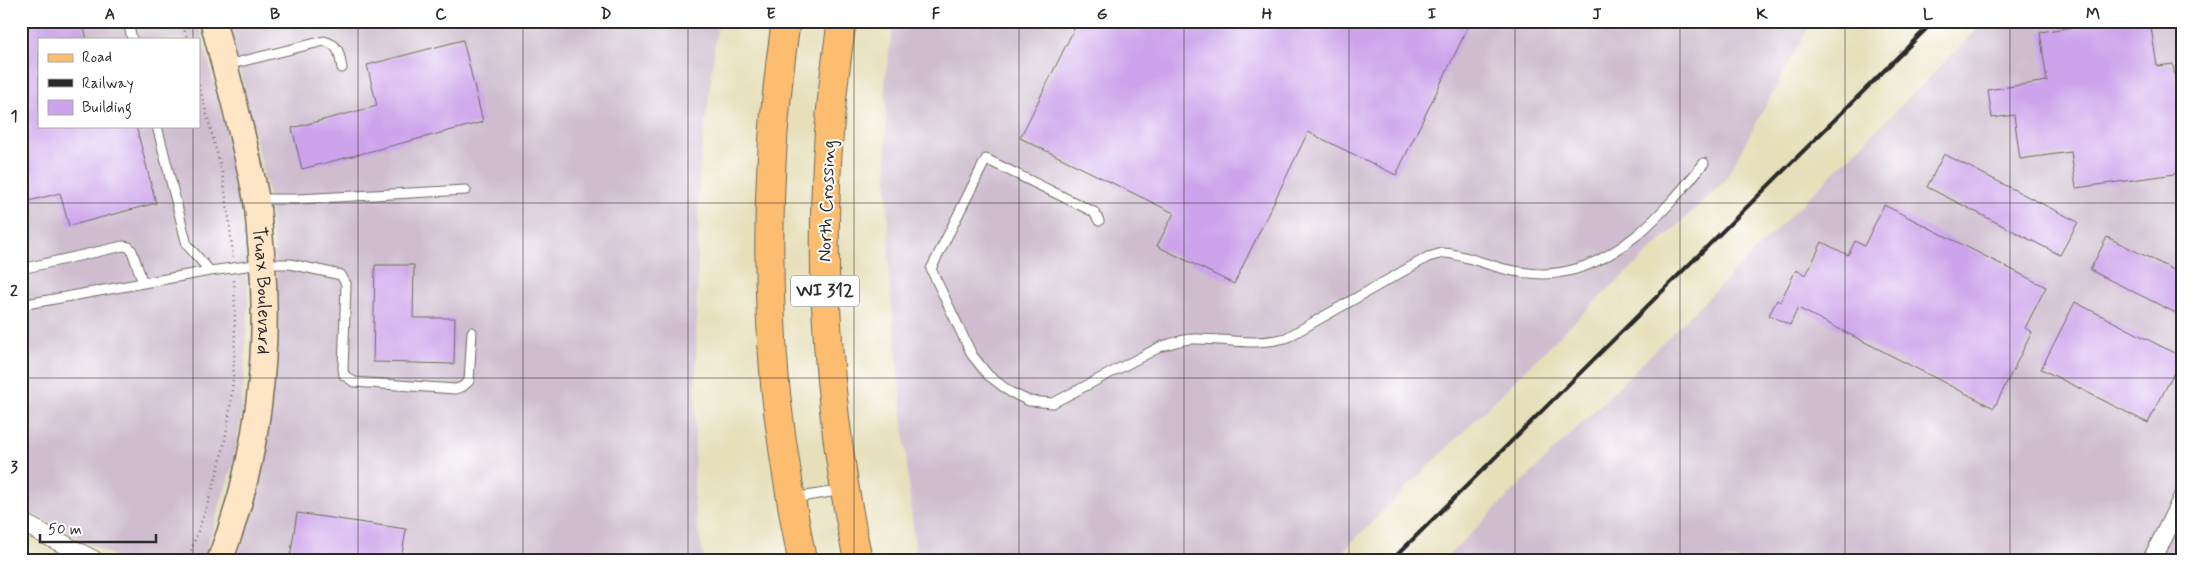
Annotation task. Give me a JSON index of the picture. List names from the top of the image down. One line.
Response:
{"streets":{"main road":["North Crossing","Truax Boulevard","WI 312"]},"legend":["Road","Railway","Building"],"scale_bar":"50 m","grid":{"columns":["A","B","C","D","E","F","G","H","I","J","K","L","M"],"rows":["1","2","3"]}}
